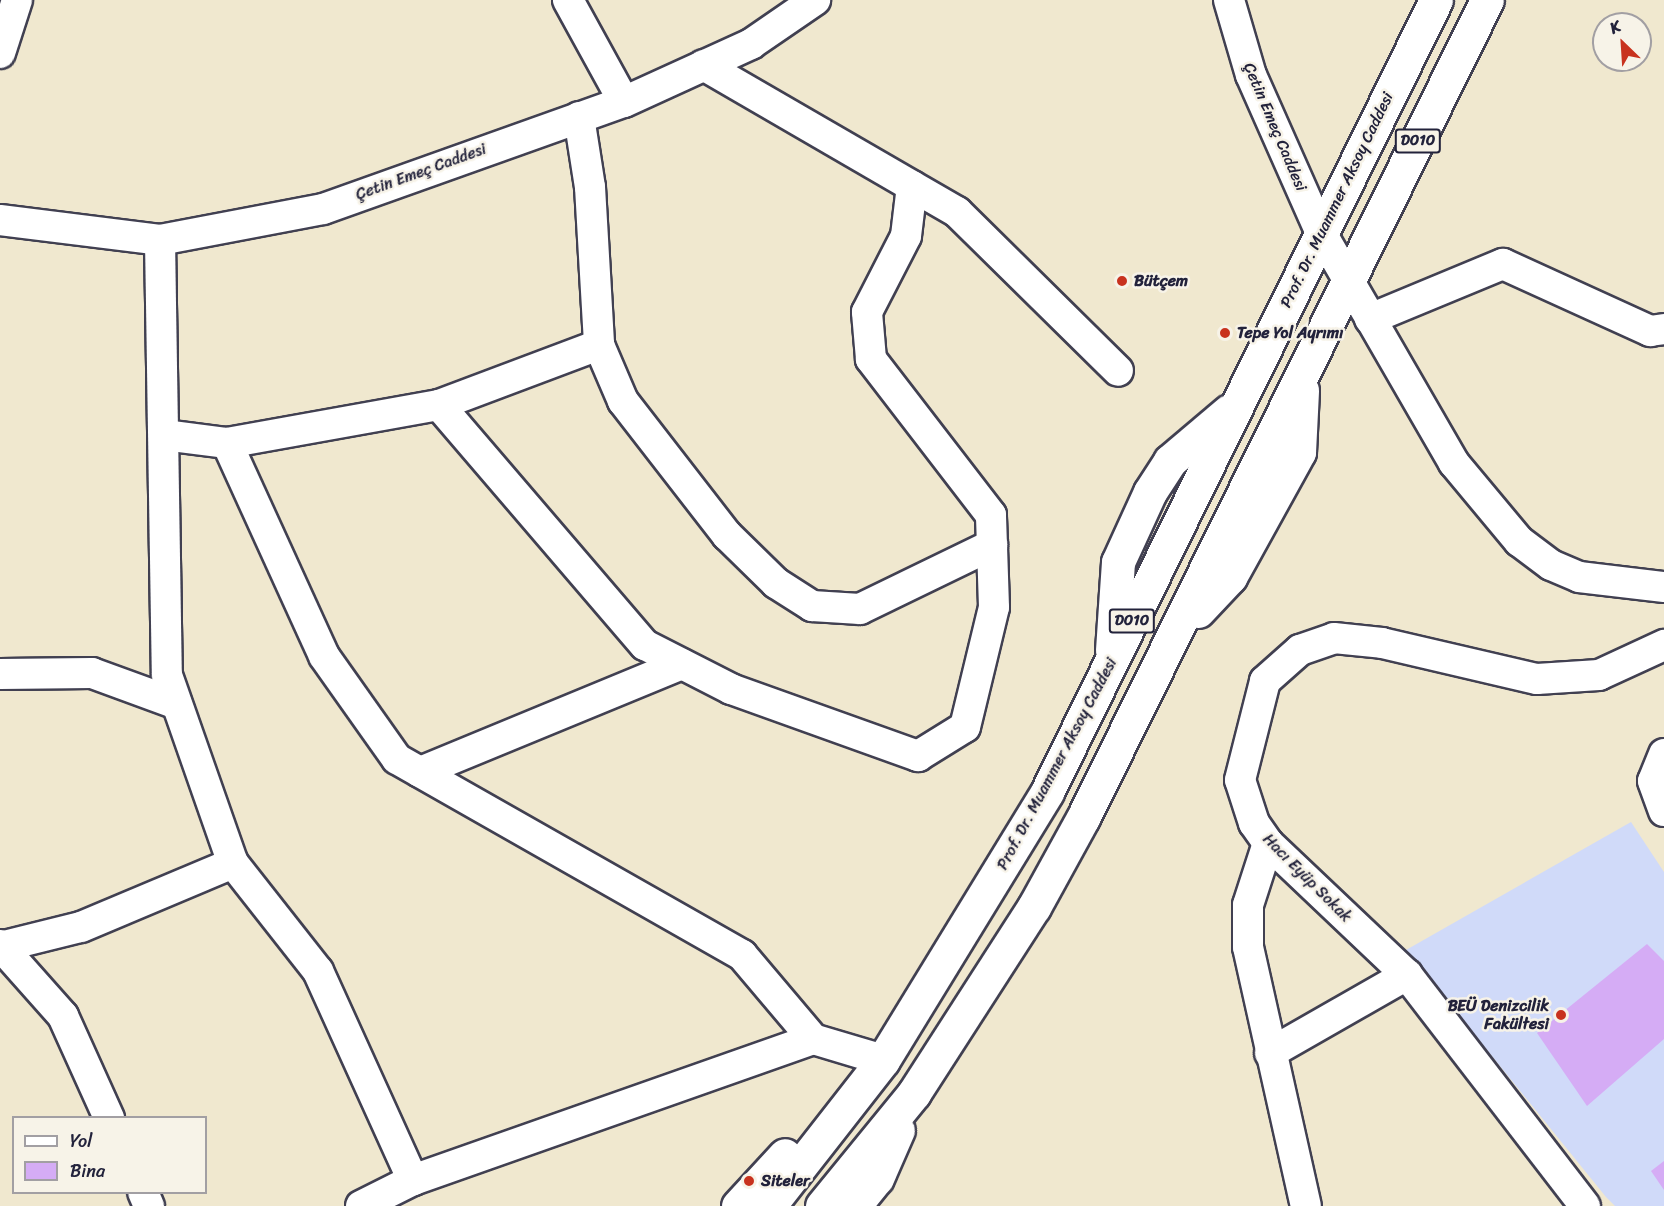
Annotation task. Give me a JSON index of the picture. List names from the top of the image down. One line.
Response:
{"streets":{"highway":["D010","Prof. Dr. Muammer Aksoy Caddesi"],"street":["Çetin Emeç Caddesi","Hacı Eyüp Sokak"]},"crossings":[["Çetin Emeç Caddesi","D010"],["Çetin Emeç Caddesi","Prof. Dr. Muammer Aksoy Caddesi"]],"places":["Bütçem","Tepe Yol Ayrımı","BEÜ Denizcilik Fakültesi","Siteler"],"legend":["Yol","Bina"],"north":"top left"}
